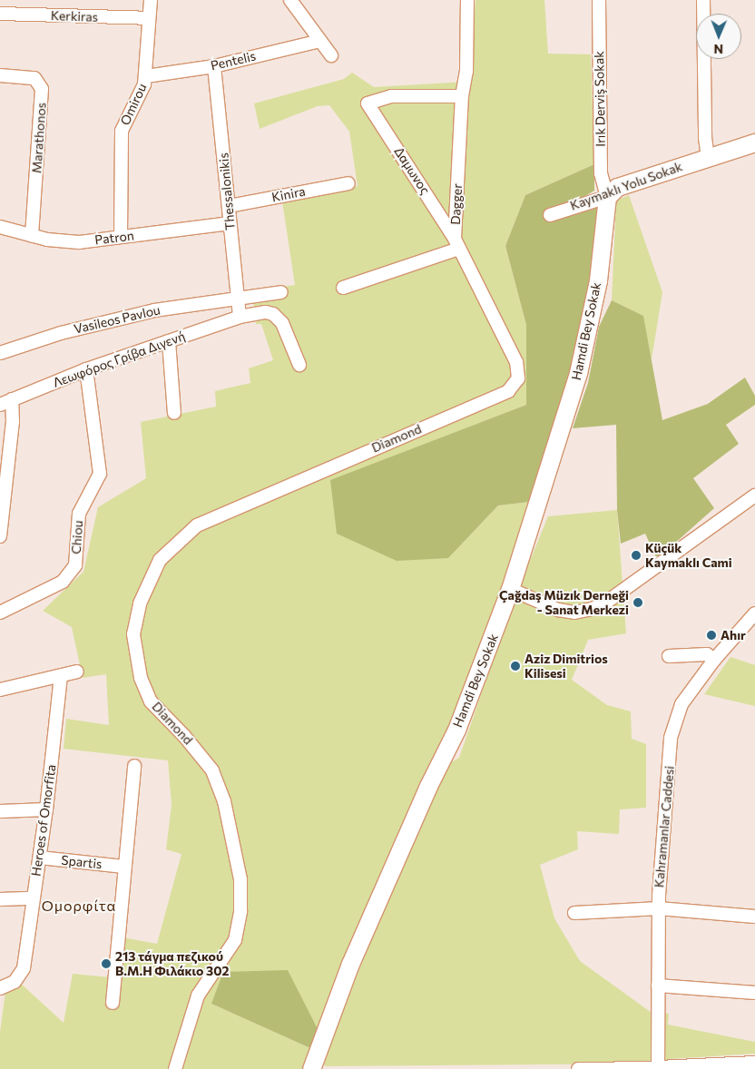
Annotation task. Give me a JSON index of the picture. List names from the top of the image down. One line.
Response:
{"streets":{"street":["Kerkiras","Pentelis","Irık Derviş Sokak","Omirou","Marathonos","Δαμωνος","Kaymaklı Yolu Sokak","Thessalonikis","Kinira","Dagger","Patron","Vasileos Pavlou","Hamdi Bey Sokak","Λεωφόρος Γρίβα Διγενή","Diamond","Chiou","Heroes of Omorfita","Kahramanlar Caddesi","Spartis"]},"crossings":[["Kerkiras","Omirou"],["Pentelis","Omirou"],["Pentelis","Thessalonikis"],["Irık Derviş Sokak","Kaymaklı Yolu Sokak"],["Irık Derviş Sokak","Hamdi Bey Sokak"],["Omirou","Patron"],["Marathonos","Patron"],["Δαμωνος","Dagger"],["Kaymaklı Yolu Sokak","Hamdi Bey Sokak"],["Thessalonikis","Kinira"],["Thessalonikis","Patron"],["Thessalonikis","Vasileos Pavlou"],["Thessalonikis","Λεωφόρος Γρίβα Διγενή"],["Dagger","Diamond"],["Λεωφόρος Γρίβα Διγενή","Chiou"],["Heroes of Omorfita","Spartis"]],"districts":["Ομορφίτα"],"places":["Küçük Kaymaklı Cami","Çağdaş Müzık Derneği - Sanat Merkezi","Ahır","Aziz Dimitrios Kilisesi","213 τάγμα πεζικού B.M.H Φιλάκιο 302"],"north":"bottom"}
